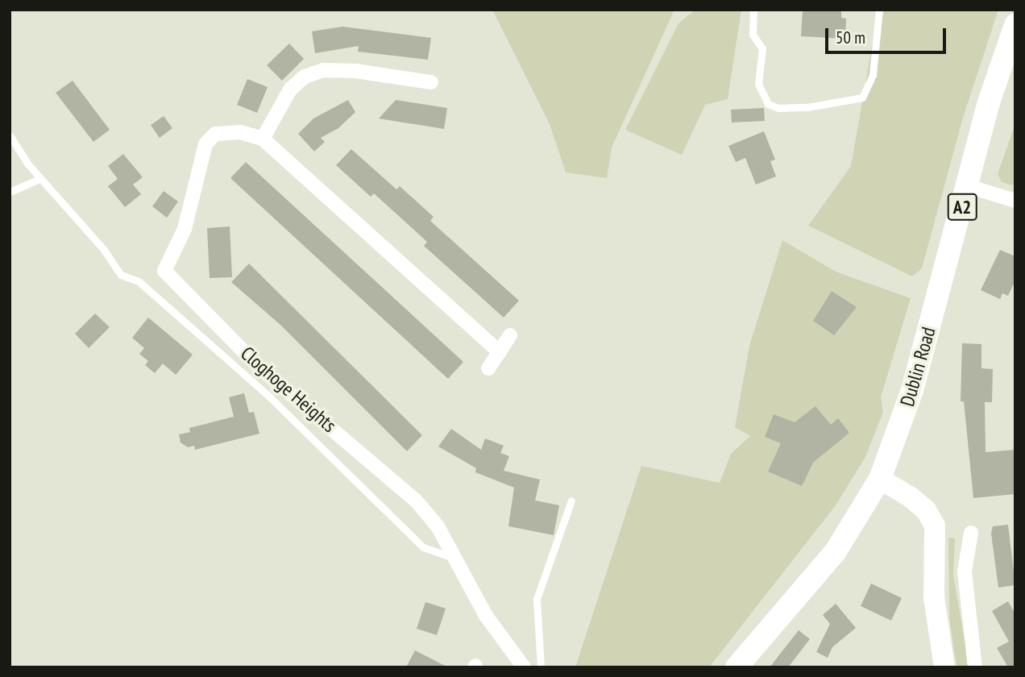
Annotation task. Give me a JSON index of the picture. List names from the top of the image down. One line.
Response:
{"streets":{"main road":["A2","Dublin Road"],"street":["Cloghoge Heights"]},"scale_bar":"50 m"}
